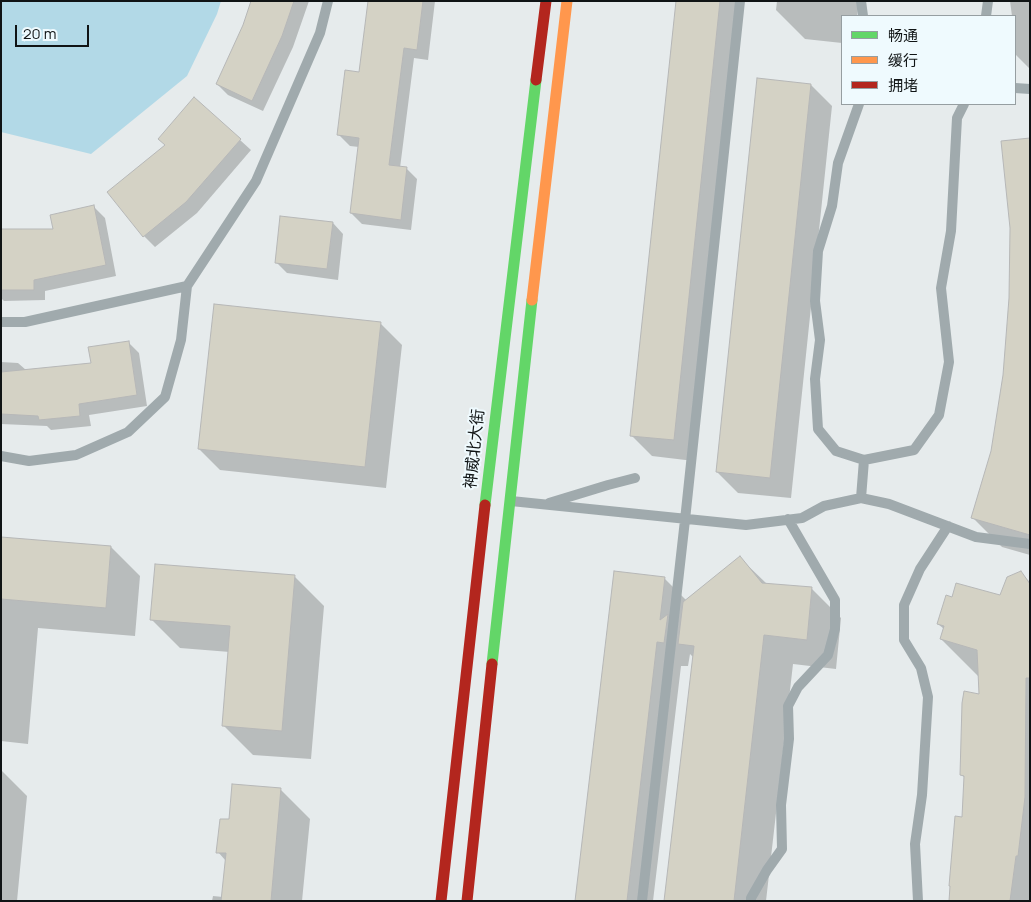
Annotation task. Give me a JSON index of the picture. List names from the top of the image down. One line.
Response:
{"streets":{"street":["神威北大街"]},"legend":["畅通","缓行","拥堵"],"scale_bar":"20 m"}
